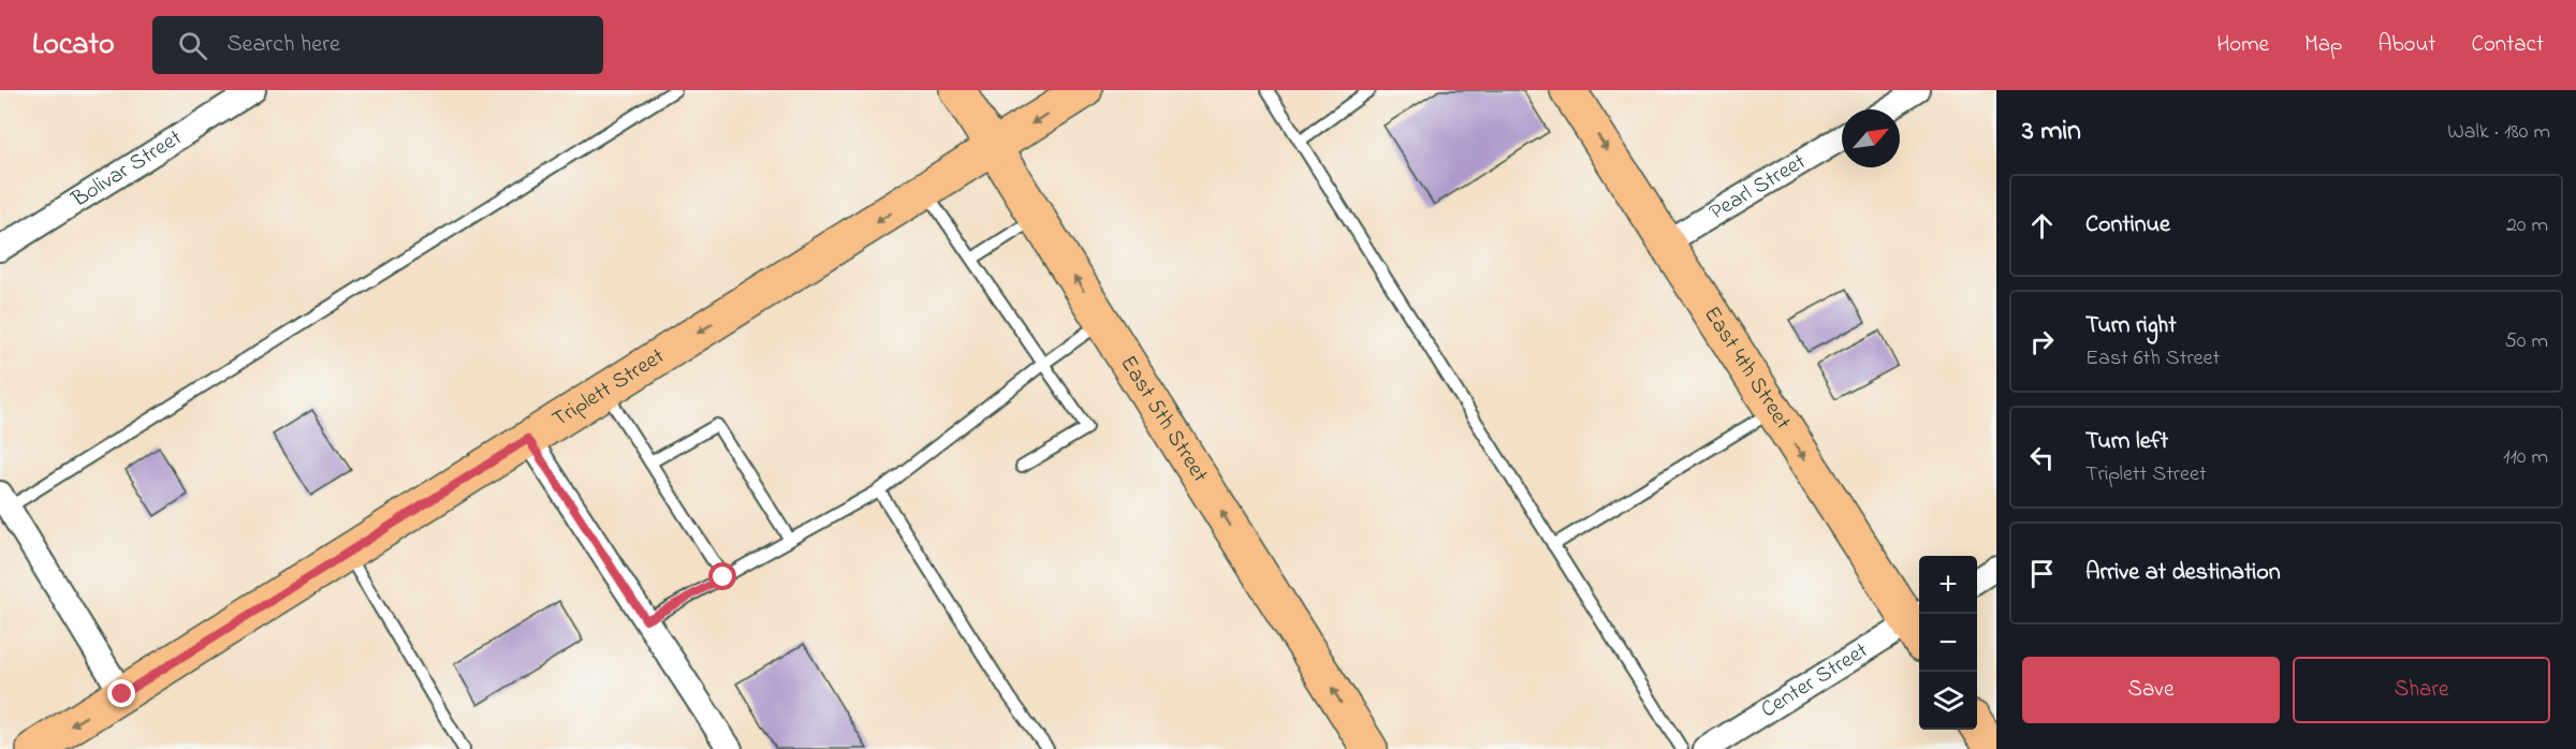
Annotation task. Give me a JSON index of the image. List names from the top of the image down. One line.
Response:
{"streets":{"main road":["East 4th Street","Triplett Street","East 5th Street"],"street":["Bolivar Street","Pearl Street","Center Street"]},"crossings":[["Pearl Street","East 4th Street"],["East 4th Street","Center Street"],["Triplett Street","East 5th Street"]],"one_way":["East 4th Street","Triplett Street","East 5th Street"],"north":"top right","page":{"header":"Locato","search":"Search here","nav":["Home","Map","About","Contact"],"heading":["3 min","Walk · 180 m"],"list":[["Continue","20 m"],["Turn right","East 6th Street","50 m"],["Turn left","Triplett Street","110 m"],"Arrive at destination"],"map_buttons":["+","−"],"buttons":["Save","Share"]}}
